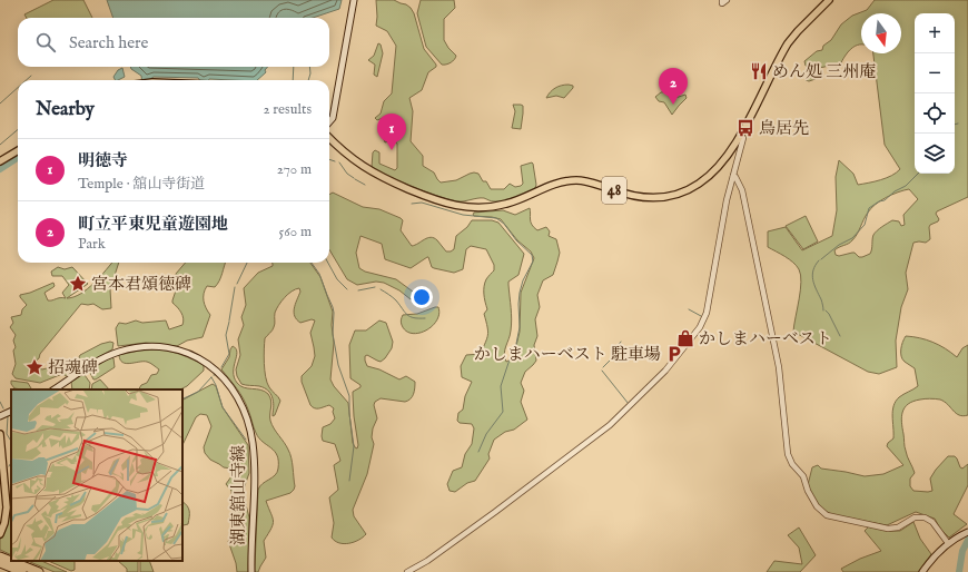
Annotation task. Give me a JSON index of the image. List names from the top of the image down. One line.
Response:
{"streets":{"main road":["48","湖東舘山寺線"]},"places":{"restaurant":["めん処 三州庵"],"bus stop":["鳥居先"],"place":["宮本君頌徳碑","招魂碑"],"shop":["かしまハーベスト"],"parking":["かしまハーベスト 駐車場"]},"north":"bottom","page":{"map_buttons":["+","−"],"search":"Search here","pins":["2","1"],"heading":["Nearby","2 results"],"list":[{"mark":"1","name":"明徳寺","note":"Temple · 舘山寺街道","value":"270 m"},{"mark":"2","name":"町立平東児童遊園地","note":"Park","value":"560 m"}]}}
